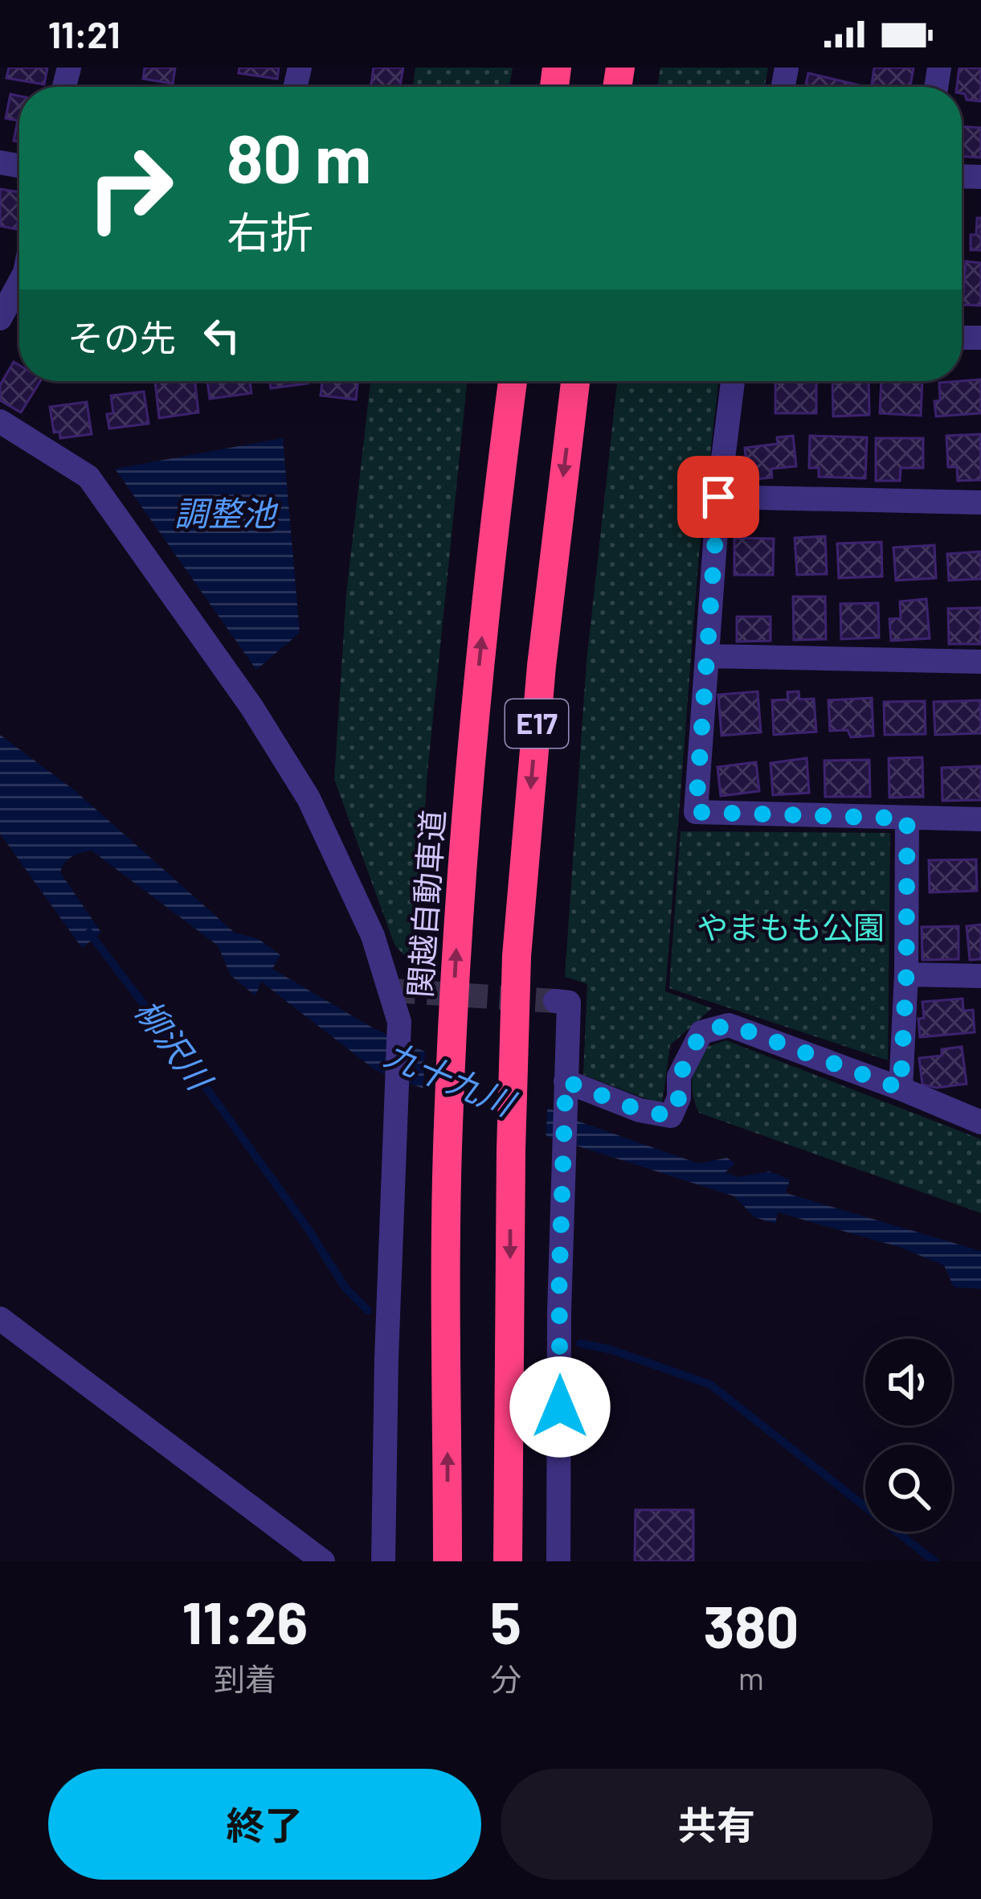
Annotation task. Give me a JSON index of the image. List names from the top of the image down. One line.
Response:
{"streets":{"highway":["E17","関越自動車道"]},"water":["調整池","柳沢川","九十九川"],"parks":["やまもも公園"],"page":{"status":"11:21","turn":["80 m","右折"],"then":"その先","eta":["11:26","到着","5","分","380","m"],"buttons":["終了","共有"]}}
